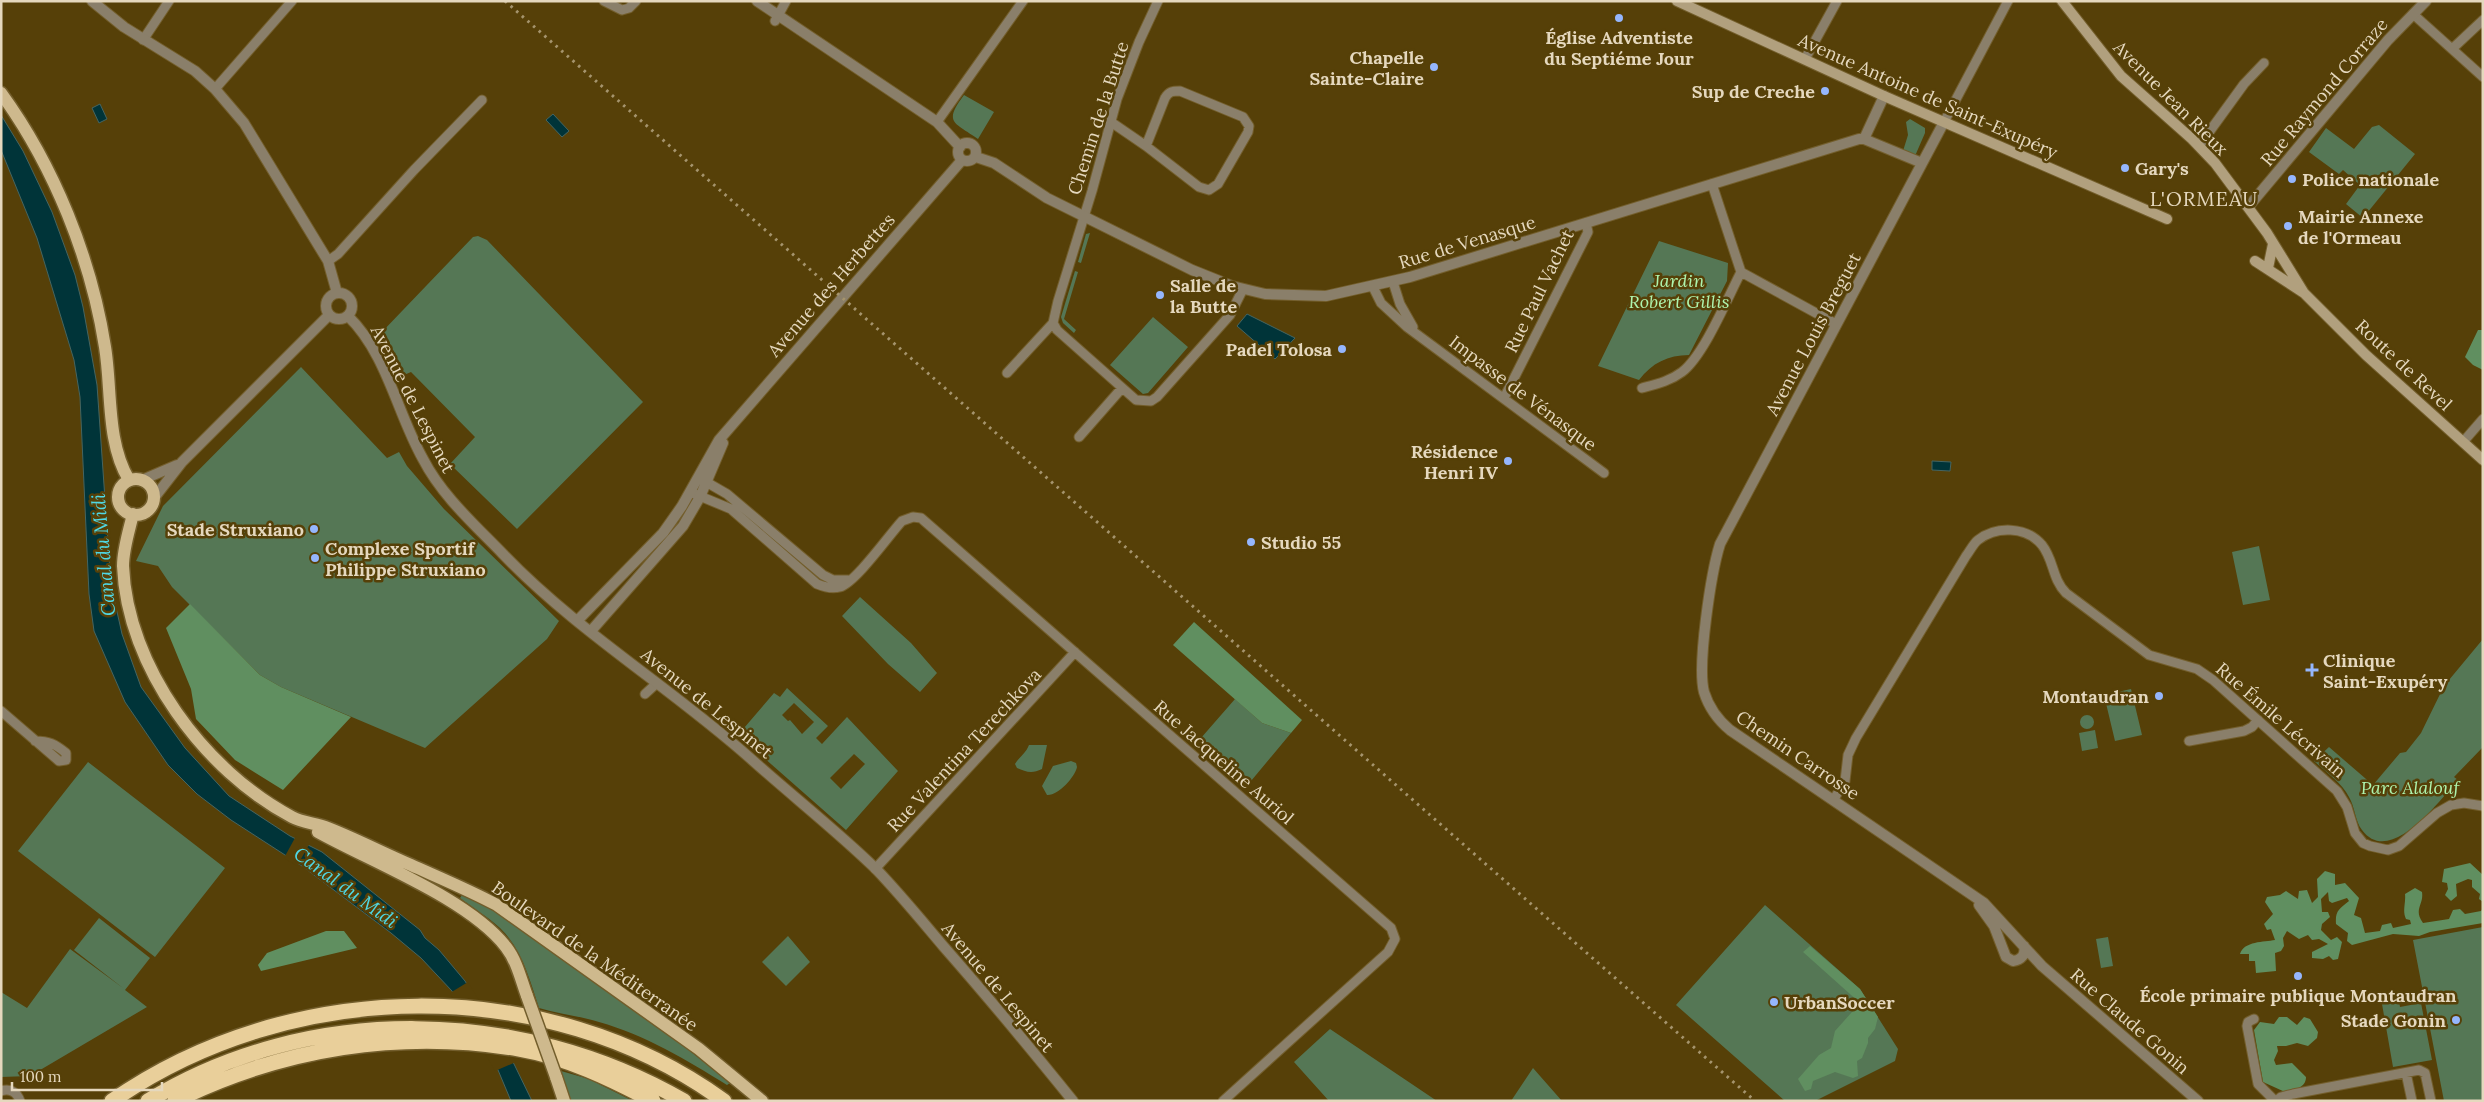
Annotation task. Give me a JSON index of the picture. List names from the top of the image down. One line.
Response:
{"streets":{"main road":["Avenue Antoine de Saint-Exupéry","Avenue Jean Rieux","Route de Revel","Boulevard de la Méditerranée"],"street":["Rue Raymond Corraze","Chemin de la Butte","Rue de Venasque","Avenue des Herbettes","Rue Paul Vachet","Avenue Louis Breguet","Impasse de Vénasque","Avenue de Lespinet","Rue Émile Lécrivain","Rue Valentina Terechkova","Chemin Carrosse","Rue Jacqueline Auriol","Rue Claude Gonin"]},"crossings":[["Rue Raymond Corraze","Avenue Jean Rieux"],["Avenue Antoine de Saint-Exupéry","Avenue Louis Breguet"],["Avenue Jean Rieux","Route de Revel"],["Chemin de la Butte","Rue de Venasque"],["Chemin de la Butte","Avenue des Herbettes"],["Rue de Venasque","Rue Paul Vachet"],["Rue de Venasque","Impasse de Vénasque"],["Avenue des Herbettes","Avenue de Lespinet"],["Avenue des Herbettes","Rue Jacqueline Auriol"],["Rue Paul Vachet","Impasse de Vénasque"],["Avenue Louis Breguet","Chemin Carrosse"],["Avenue de Lespinet","Rue Valentina Terechkova"],["Rue Émile Lécrivain","Chemin Carrosse"],["Rue Valentina Terechkova","Rue Jacqueline Auriol"],["Chemin Carrosse","Rue Claude Gonin"]],"districts":["L'ORMEAU"],"water":["Canal du Midi"],"parks":["Jardin Robert Gillis","Parc Alalouf"],"places":{"other":["Église Adventiste du Septiéme Jour","Chapelle Sainte-Claire","Sup de Creche","Gary's","Police nationale","Mairie Annexe de l'Ormeau","Salle de la Butte","Padel Tolosa","Résidence Henri IV","Stade Struxiano","Studio 55","Complexe Sportif Philippe Struxiano","Montaudran","École primaire publique Montaudran","UrbanSoccer","Stade Gonin"],"health":["Clinique Saint-Exupéry"]},"scale_bar":"100 m"}
